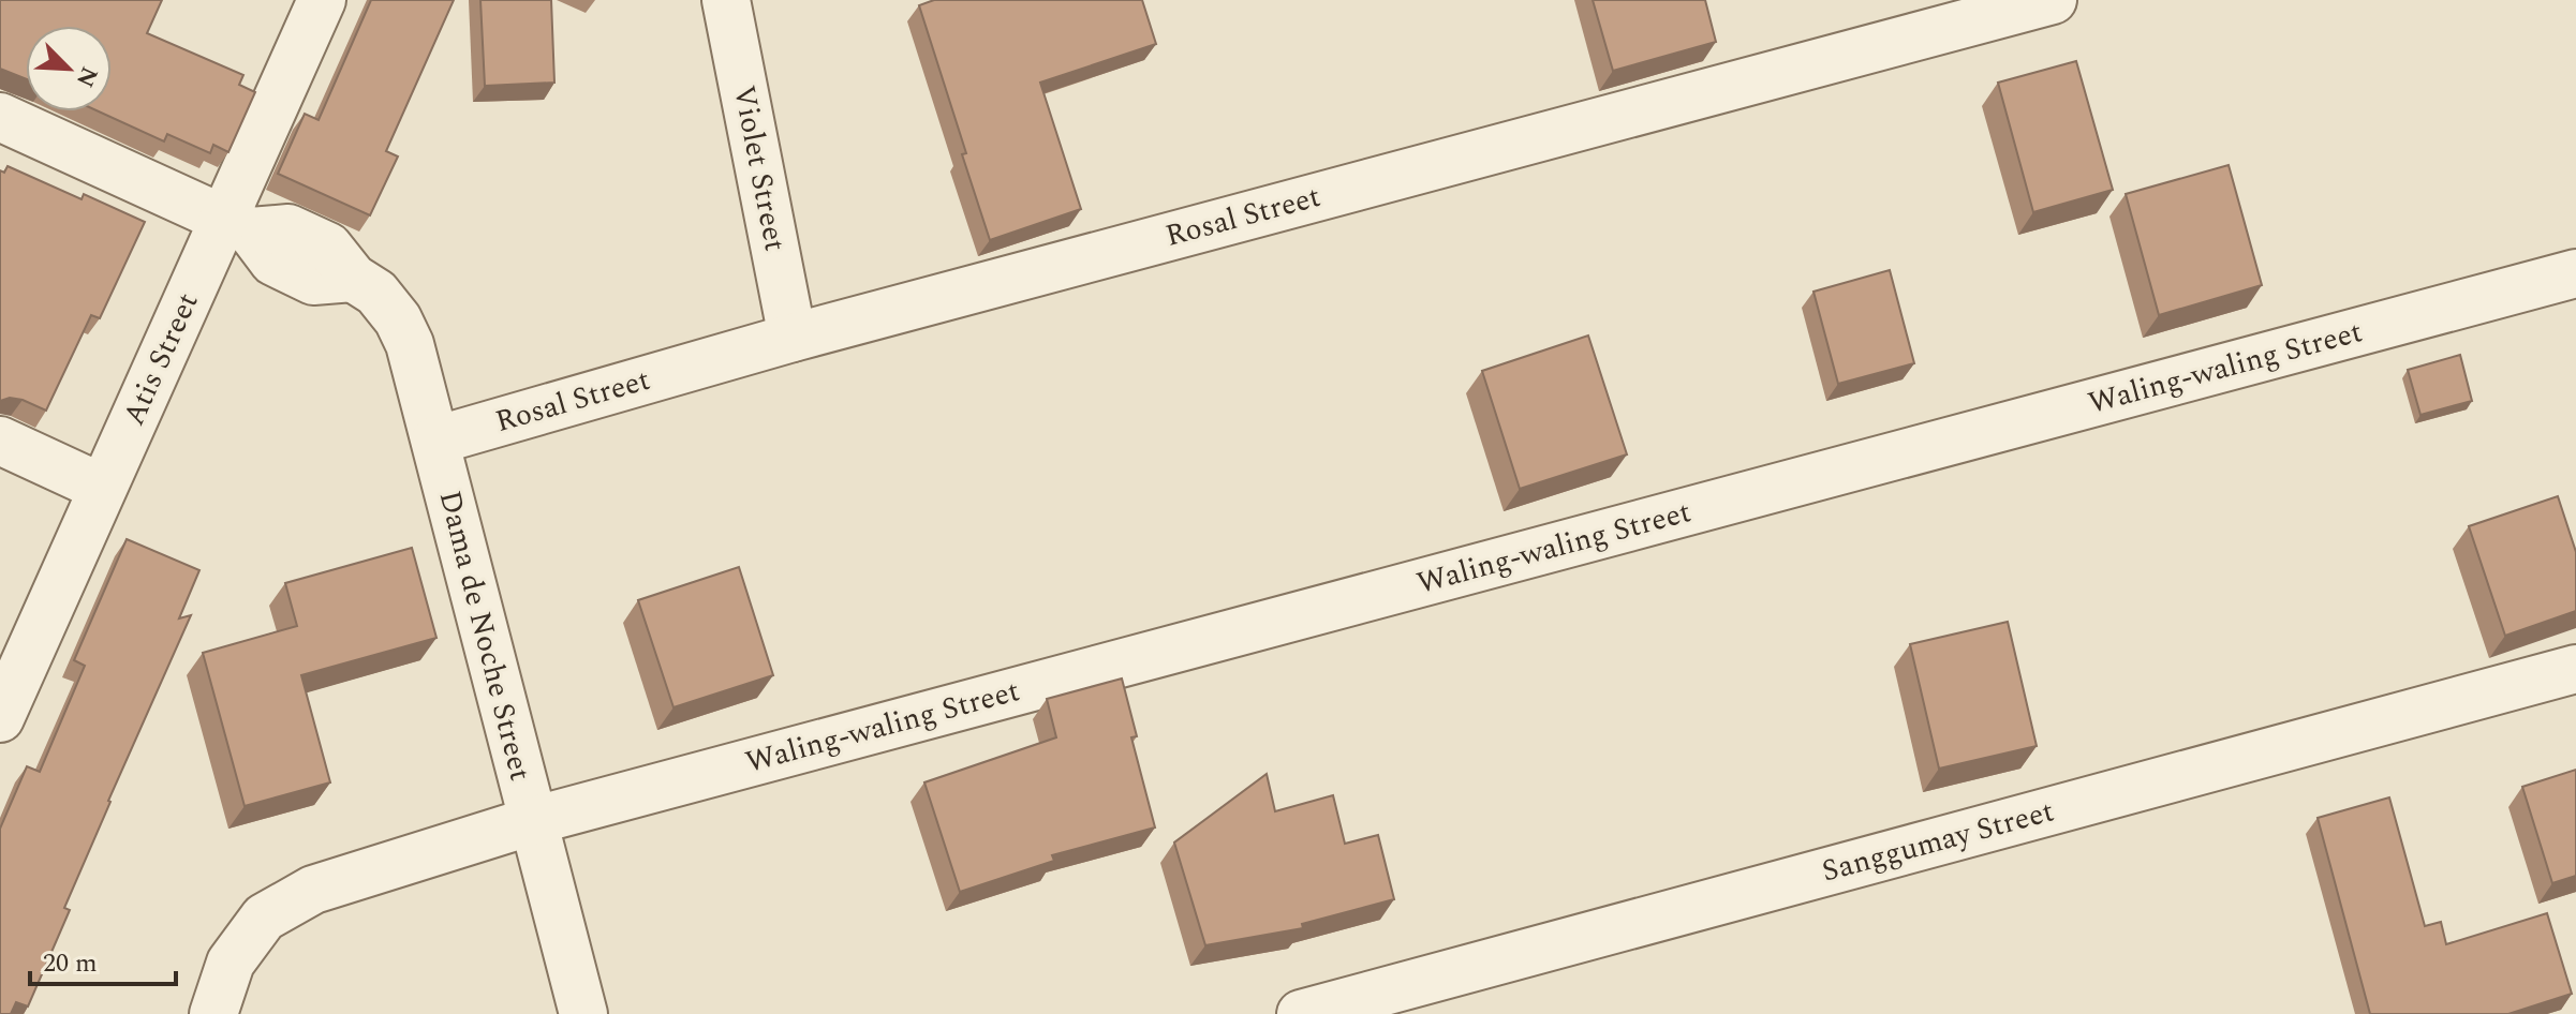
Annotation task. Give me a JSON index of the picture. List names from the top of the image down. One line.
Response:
{"streets":{"street":["Violet Street","Rosal Street","Atis Street","Waling-waling Street","Dama de Noche Street","Sanggumay Street"]},"crossings":[["Violet Street","Rosal Street"],["Rosal Street","Dama de Noche Street"],["Atis Street","Dama de Noche Street"],["Waling-waling Street","Dama de Noche Street"]],"scale_bar":"20 m","north":"bottom right"}
